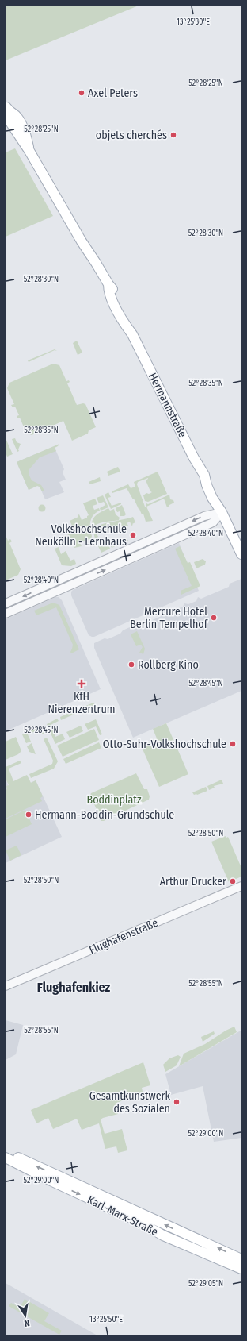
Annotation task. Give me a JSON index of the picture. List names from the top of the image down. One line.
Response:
{"streets":{"main road":["Hermannstraße","Karl-Marx-Straße"],"street":["Flughafenstraße"]},"districts":["Flughafenkiez"],"parks":["Boddinplatz"],"places":{"other":["Axel Peters","objets cherchés","Volkshochschule Neukölln - Lernhaus","Mercure Hotel Berlin Tempelhof","Rollberg Kino","Otto-Suhr-Volkshochschule","Hermann-Boddin-Grundschule","Arthur Drucker","Gesamtkunstwerk des Sozialen"],"health":["KfH Nierenzentrum"]},"north":"bottom","coordinates":["13°25'30\"E","52°28'25\"N","52°28'30\"N","52°28'35\"N","52°28'40\"N","52°28'45\"N","52°28'50\"N","52°28'55\"N","52°29'00\"N","52°29'05\"N","13°25'50\"E"]}
